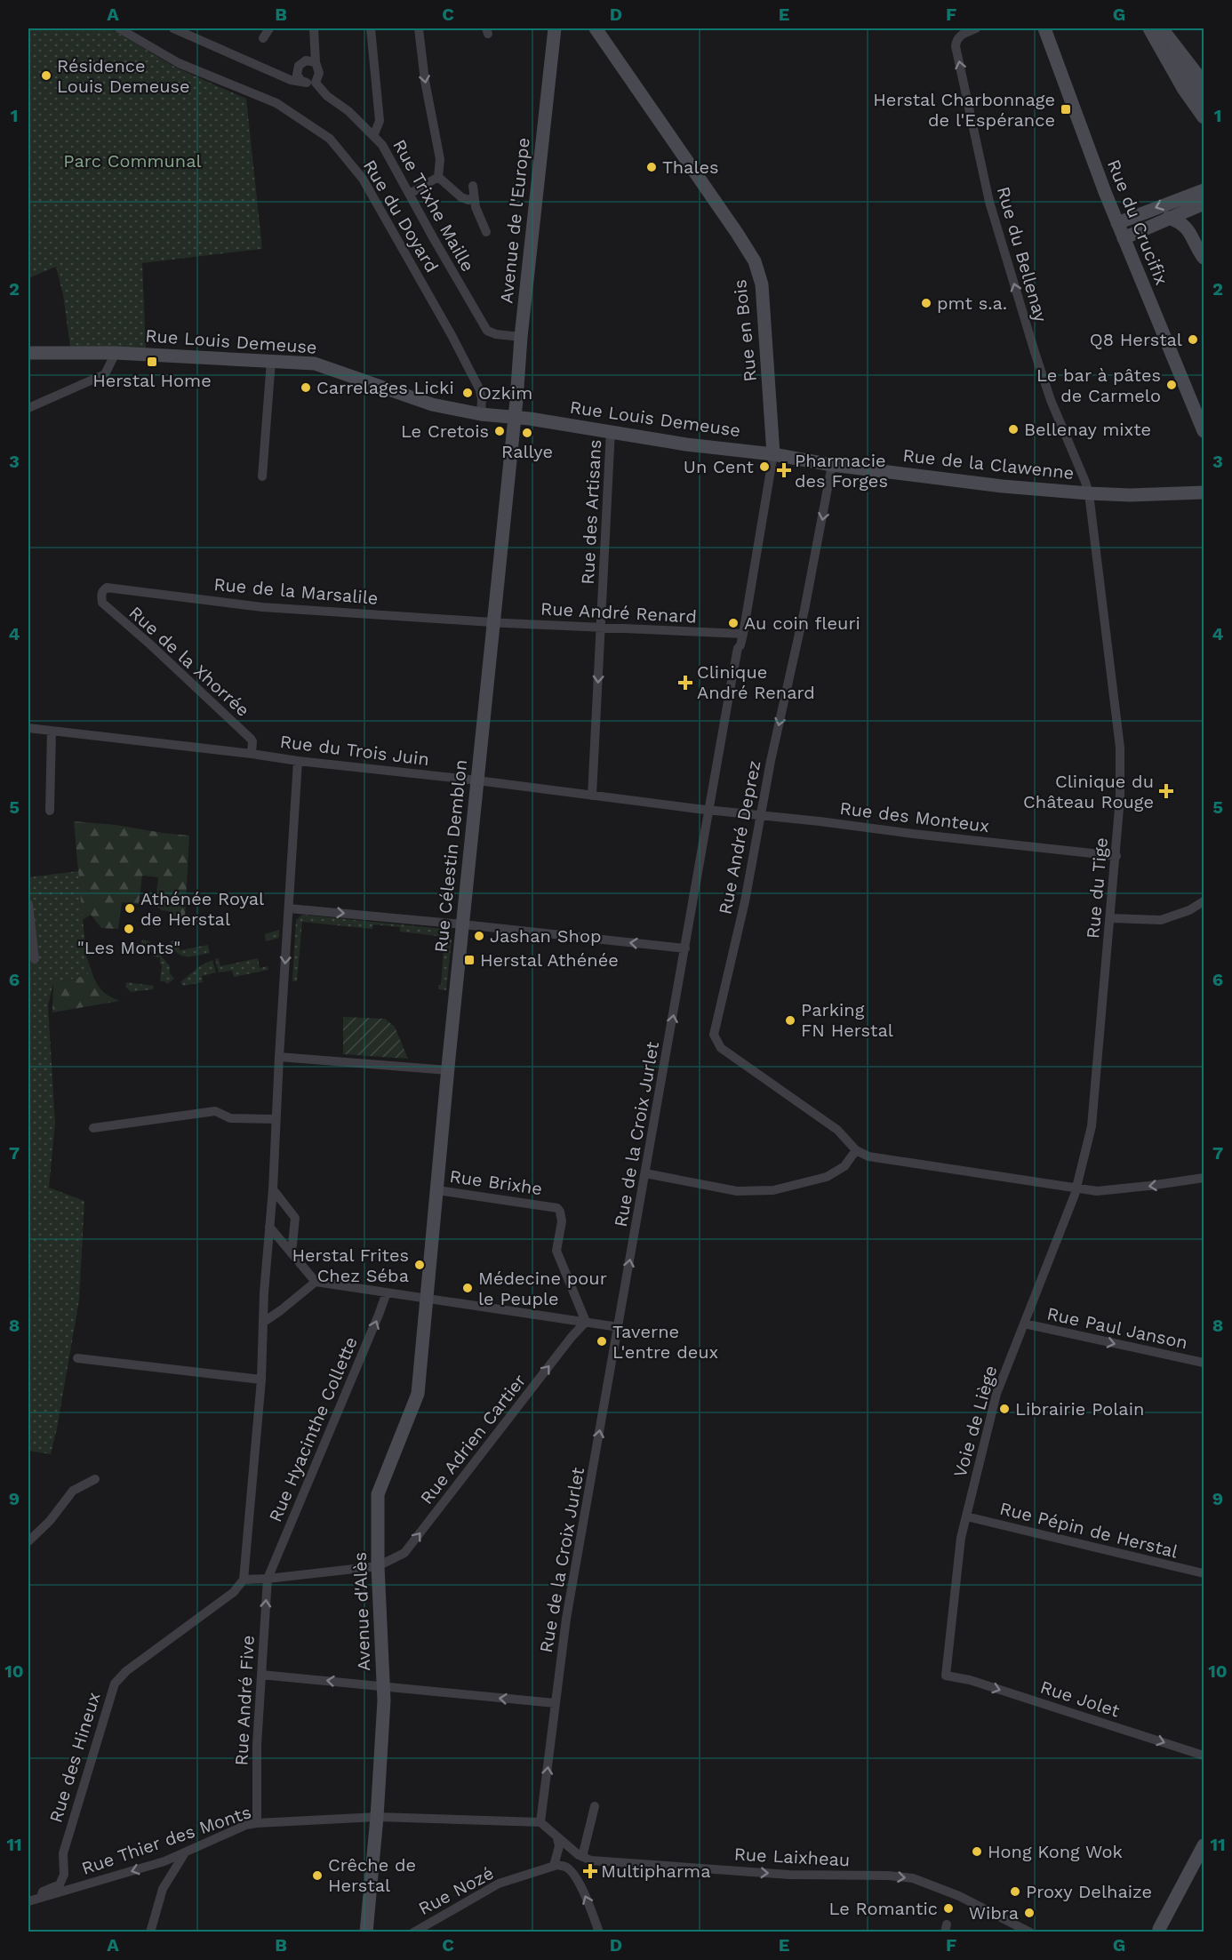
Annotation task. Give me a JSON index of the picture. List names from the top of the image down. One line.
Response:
{"streets":{"street":["Rue Trixhe Maille","Rue du Doyard","Avenue de l'Europe","Rue du Crucifix","Rue du Bellenay","Rue en Bois","Rue Louis Demeuse","Rue de la Clawenne","Rue des Artisans","Rue de la Marsalile","Rue André Renard","Rue de la Xhorrée","Rue du Trois Juin","Rue des Monteux","Rue André Deprez","Rue Célestin Demblon","Rue du Tige","Rue de la Croix Jurlet","Rue Brixhe","Rue Paul Janson","Voie de Liège","Rue Hyacinthe Collette","Rue Adrien Cartier","Rue Pépin de Herstal","Avenue d'Alès","Rue Jolet","Rue André Five","Rue des Hineux","Rue Thier des Monts","Rue Laixheau","Rue Nozé"]},"crossings":[["Rue Trixhe Maille","Avenue de l'Europe"],["Rue du Doyard","Rue Louis Demeuse"],["Avenue de l'Europe","Rue Louis Demeuse"],["Avenue de l'Europe","Rue Célestin Demblon"],["Rue du Bellenay","Rue de la Clawenne"],["Rue du Bellenay","Rue du Tige"],["Rue en Bois","Rue Louis Demeuse"],["Rue en Bois","Rue de la Clawenne"],["Rue en Bois","Rue de la Croix Jurlet"],["Rue Louis Demeuse","Rue de la Clawenne"],["Rue Louis Demeuse","Rue des Artisans"],["Rue Louis Demeuse","Rue Célestin Demblon"],["Rue Louis Demeuse","Rue de la Croix Jurlet"],["Rue de la Clawenne","Rue André Deprez"],["Rue de la Clawenne","Rue du Tige"],["Rue de la Clawenne","Rue de la Croix Jurlet"],["Rue des Artisans","Rue André Renard"],["Rue des Artisans","Rue du Trois Juin"],["Rue de la Marsalile","Rue André Renard"],["Rue de la Marsalile","Rue de la Xhorrée"],["Rue de la Marsalile","Rue Célestin Demblon"],["Rue André Renard","Rue Célestin Demblon"],["Rue André Renard","Rue de la Croix Jurlet"],["Rue de la Xhorrée","Rue du Trois Juin"],["Rue du Trois Juin","Rue des Monteux"],["Rue du Trois Juin","Rue Célestin Demblon"],["Rue du Trois Juin","Rue de la Croix Jurlet"],["Rue des Monteux","Rue André Deprez"],["Rue des Monteux","Rue du Tige"],["Rue des Monteux","Rue de la Croix Jurlet"],["Rue Célestin Demblon","Rue Brixhe"],["Rue Célestin Demblon","Avenue d'Alès"],["Rue du Tige","Voie de Liège"],["Rue de la Croix Jurlet","Rue Thier des Monts"],["Rue Brixhe","Rue Adrien Cartier"],["Rue Paul Janson","Voie de Liège"],["Voie de Liège","Rue Pépin de Herstal"],["Voie de Liège","Rue Jolet"],["Rue Hyacinthe Collette","Rue André Five"],["Rue Adrien Cartier","Avenue d'Alès"],["Avenue d'Alès","Rue Thier des Monts"],["Rue André Five","Rue Thier des Monts"],["Rue des Hineux","Rue Thier des Monts"]],"one_way":["Rue du Bellenay","Rue des Artisans","Rue André Deprez","Rue de la Croix Jurlet","Rue Paul Janson","Rue Adrien Cartier","Rue Jolet","Rue André Five","Rue Laixheau"],"parks":["Parc Communal"],"places":{"other":["Résidence Louis Demeuse","Thales","pmt s.a.","Q8 Herstal","Le bar à pâtes de Carmelo","Carrelages Licki","Ozkim","Bellenay mixte","Le Cretois","Rallye","Un Cent","Au coin fleuri","Athénée Royal de Herstal","\"Les Monts\"","Jashan Shop","Parking FN Herstal","Herstal Frites Chez Séba","Médecine pour le Peuple","Taverne L'entre deux","Librairie Polain","Hong Kong Wok","Crêche de Herstal","Proxy Delhaize","Le Romantic","Wibra"],"transit":["Herstal Charbonnage de l'Espérance","Herstal Home","Herstal Athénée"],"health":["Pharmacie des Forges","Clinique André Renard","Clinique du Château Rouge","Multipharma"]},"grid":{"columns":["A","B","C","D","E","F","G"],"rows":["1","2","3","4","5","6","7","8","9","10","11"]}}
